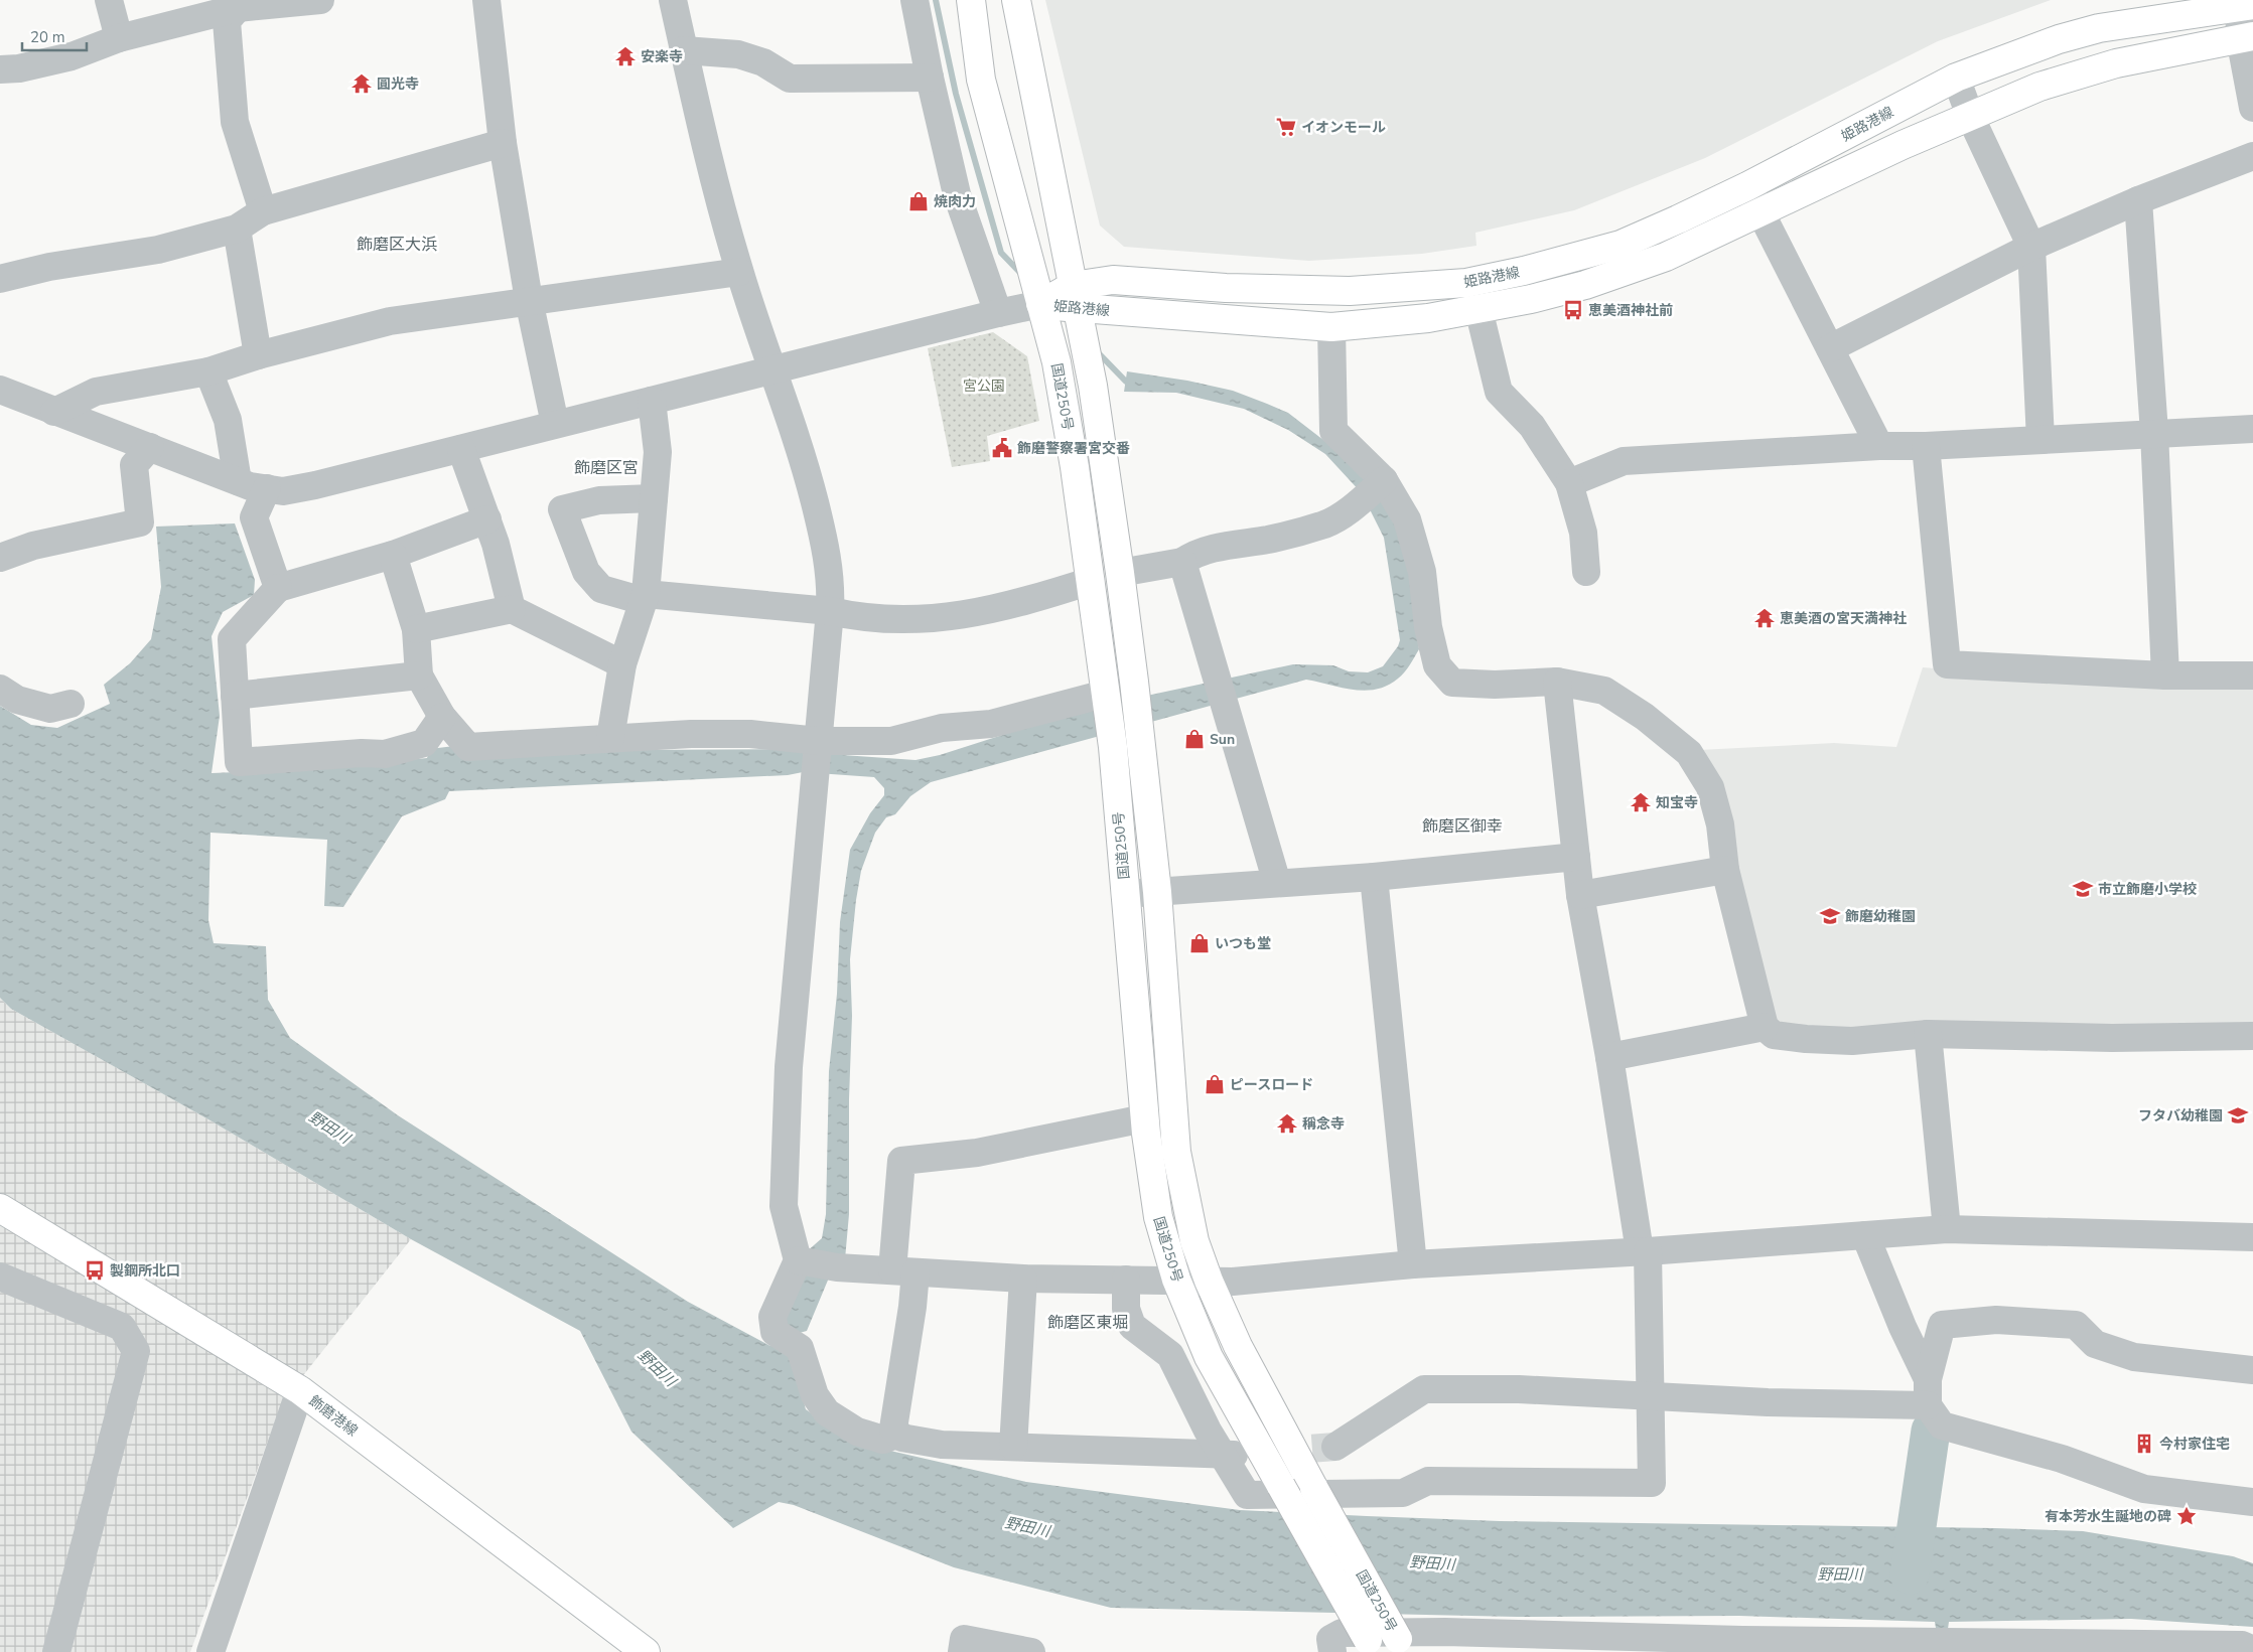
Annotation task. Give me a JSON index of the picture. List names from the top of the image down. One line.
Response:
{"streets":{"main road":["姫路港線","国道250号","飾磨港線"]},"crossings":[["姫路港線","国道250号"]],"districts":["飾磨区大浜","飾磨区宮","飾磨区御幸","飾磨区東堀"],"water":["野田川"],"parks":["宮公園"],"places":{"temple":["安楽寺","圓光寺","恵美酒の宮天満神社","知宝寺","稱念寺"],"supermarket":["イオンモール"],"shop":["焼肉力","Sun","いつも堂","ピースロード"],"bus stop":["恵美酒神社前","製鋼所北口"],"public building":["飾磨警察署宮交番"],"school or university":["市立飾磨小学校","飾磨幼稚園","フタバ幼稚園"],"building":["今村家住宅"],"place":["有本芳水生誕地の碑"]},"scale_bar":"20 m"}
